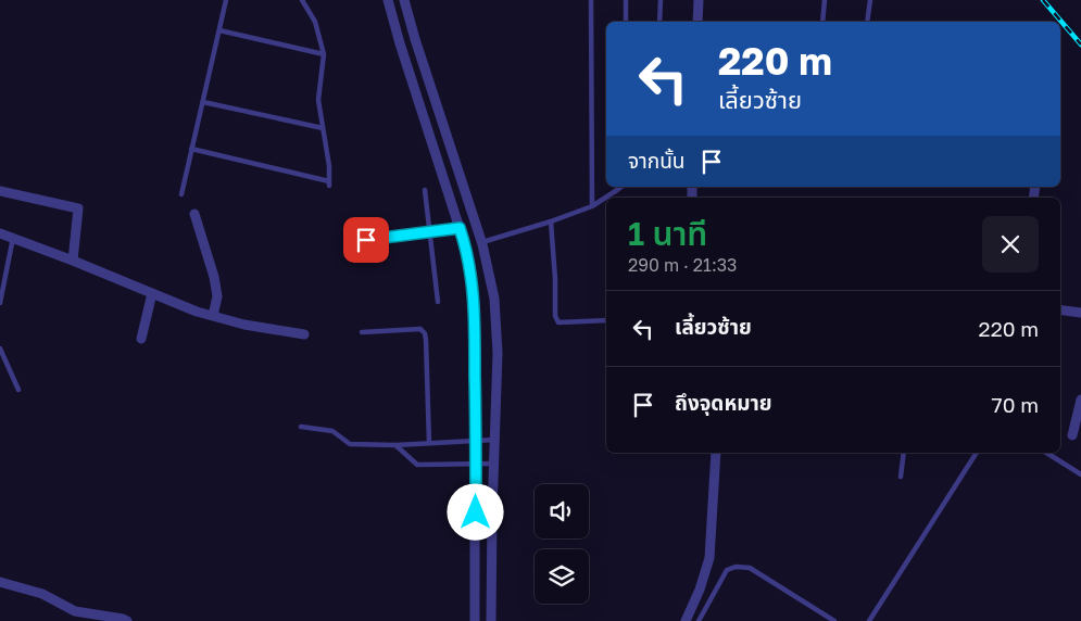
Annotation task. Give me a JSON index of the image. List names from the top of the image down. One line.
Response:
{"page":{"turn":["220 m","เลี้ยวซ้าย"],"then":"จากนั้น","heading":["1 นาที","290 m · 21:33"],"list":[{"name":"เลี้ยวซ้าย","value":"220 m"},{"name":"ถึงจุดหมาย","value":"70 m"}]}}
